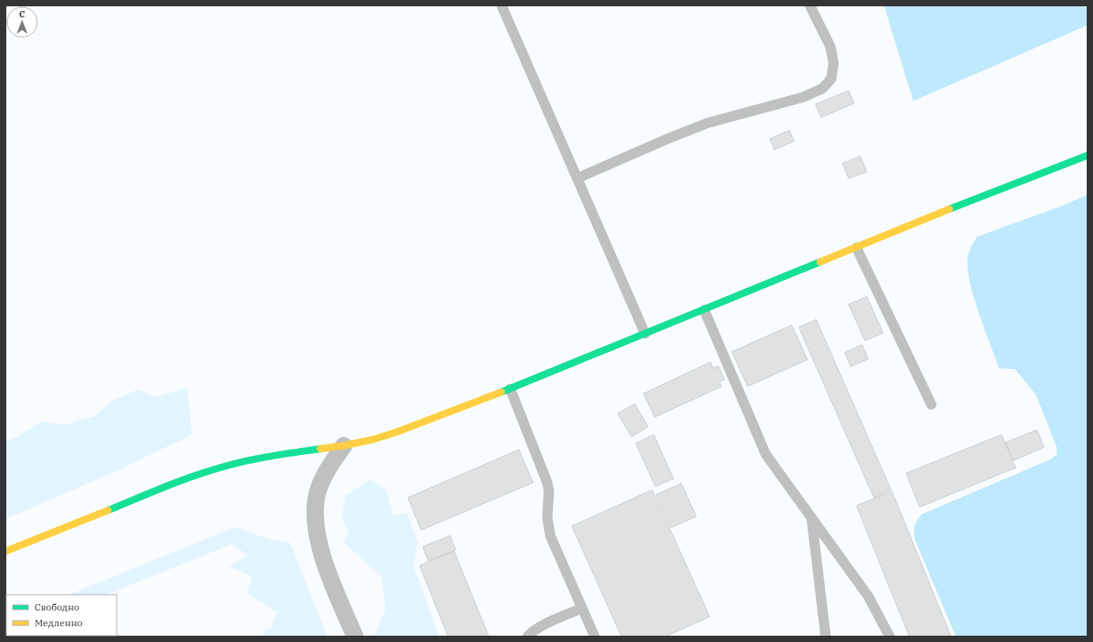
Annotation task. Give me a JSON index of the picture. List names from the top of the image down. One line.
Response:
{"legend":["Свободно","Медленно"],"north":"top"}
